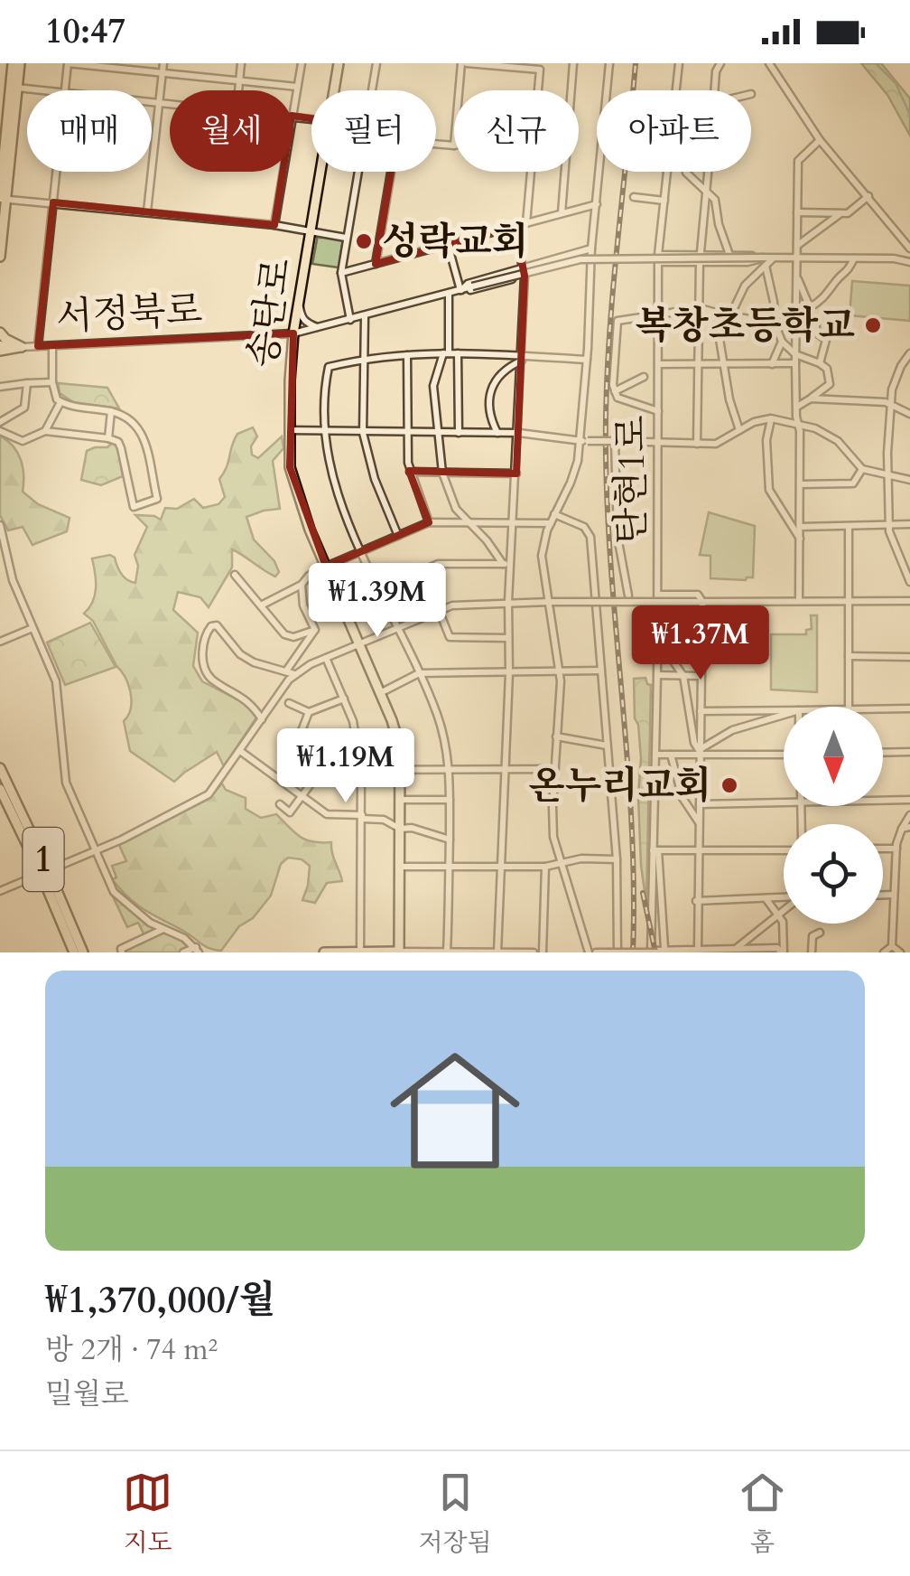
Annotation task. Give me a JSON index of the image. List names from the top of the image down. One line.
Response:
{"streets":{"main road":["송탄로","1"],"street":["서정북로","탄현1로"]},"crossings":[["송탄로","서정북로"]],"places":["성락교회","복창초등학교","온누리교회"],"north":"bottom","page":{"status":"10:47","chip":["매매","월세","필터","신규","아파트"],"price":["₩1.39M","₩1.37M","₩1.19M"],"list":[{"name":"₩1,370,000/월","note":"방 2개 · 74 m² · 밀월로"}],"tabs":["지도","저장됨","홈"]}}
